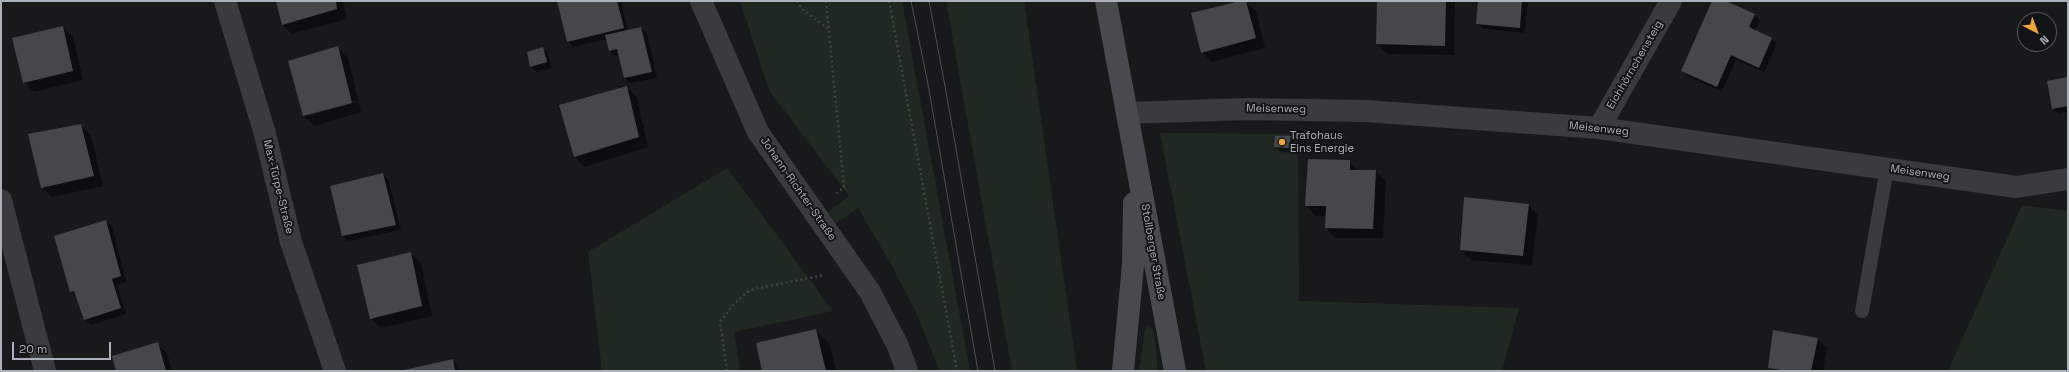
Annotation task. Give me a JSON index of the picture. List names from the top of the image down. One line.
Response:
{"streets":{"main road":["Stollberger Straße"],"street":["Eichhörnchensteig","Meisenweg","Max-Türpe-Straße","Johann-Richter-Straße"]},"crossings":[["Eichhörnchensteig","Meisenweg"],["Meisenweg","Stollberger Straße"]],"places":["Trafohaus Eins Energie"],"scale_bar":"20 m","north":"bottom right"}
